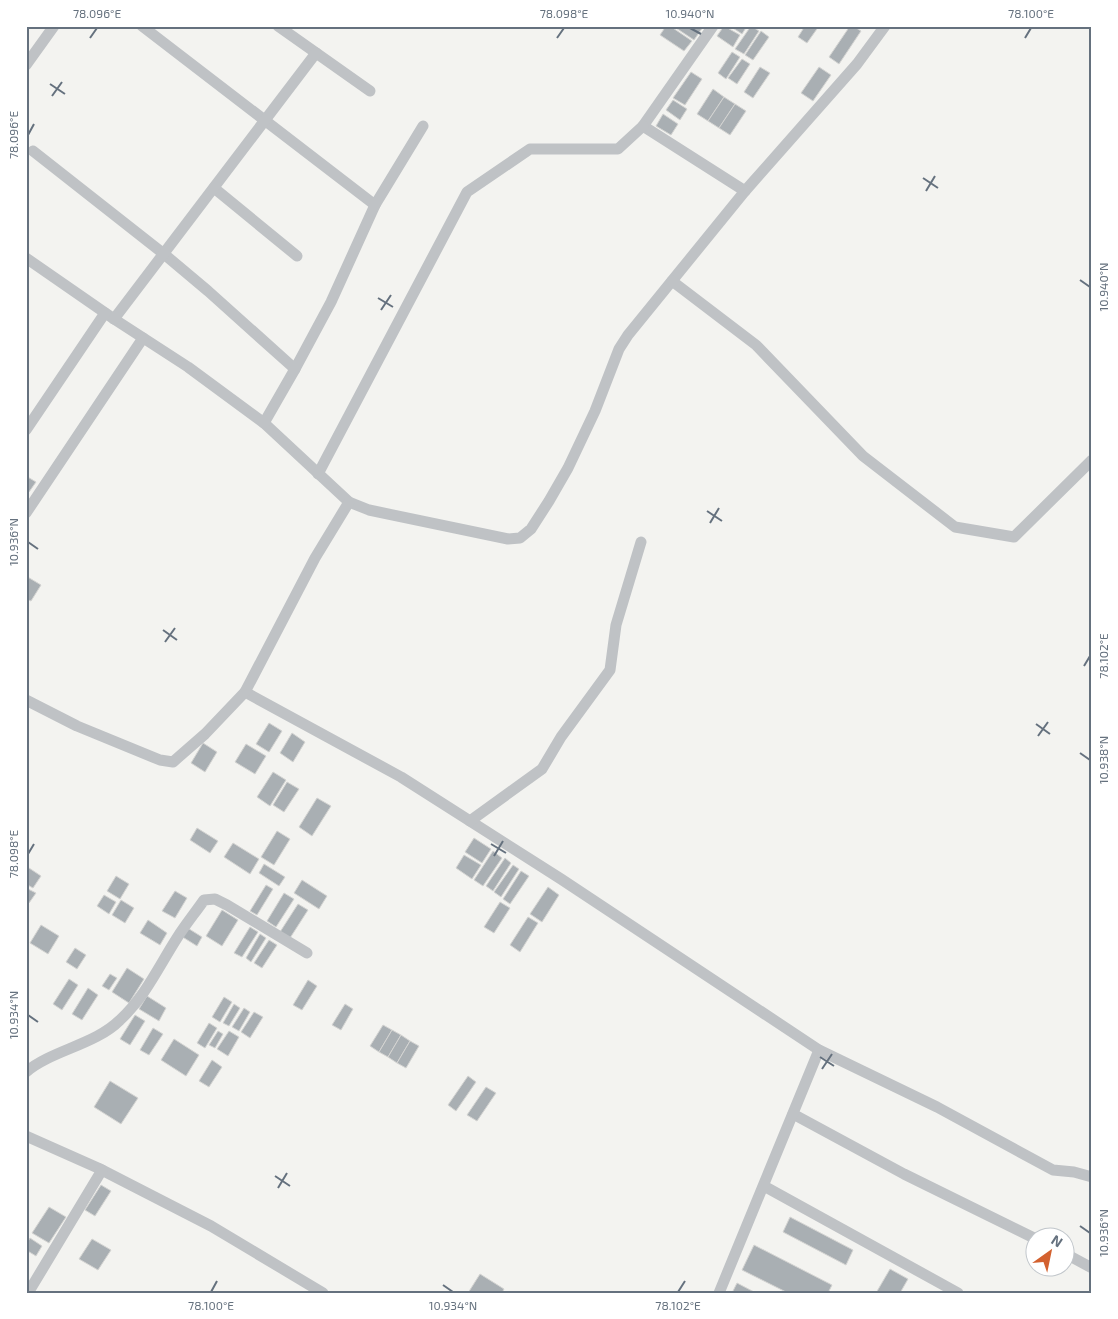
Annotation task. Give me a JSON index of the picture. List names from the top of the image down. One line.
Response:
{"north":"top right","coordinates":["78.096°E","78.098°E","10.940°N","78.100°E","10.936°N","78.102°E","10.938°N","10.934°N"]}
